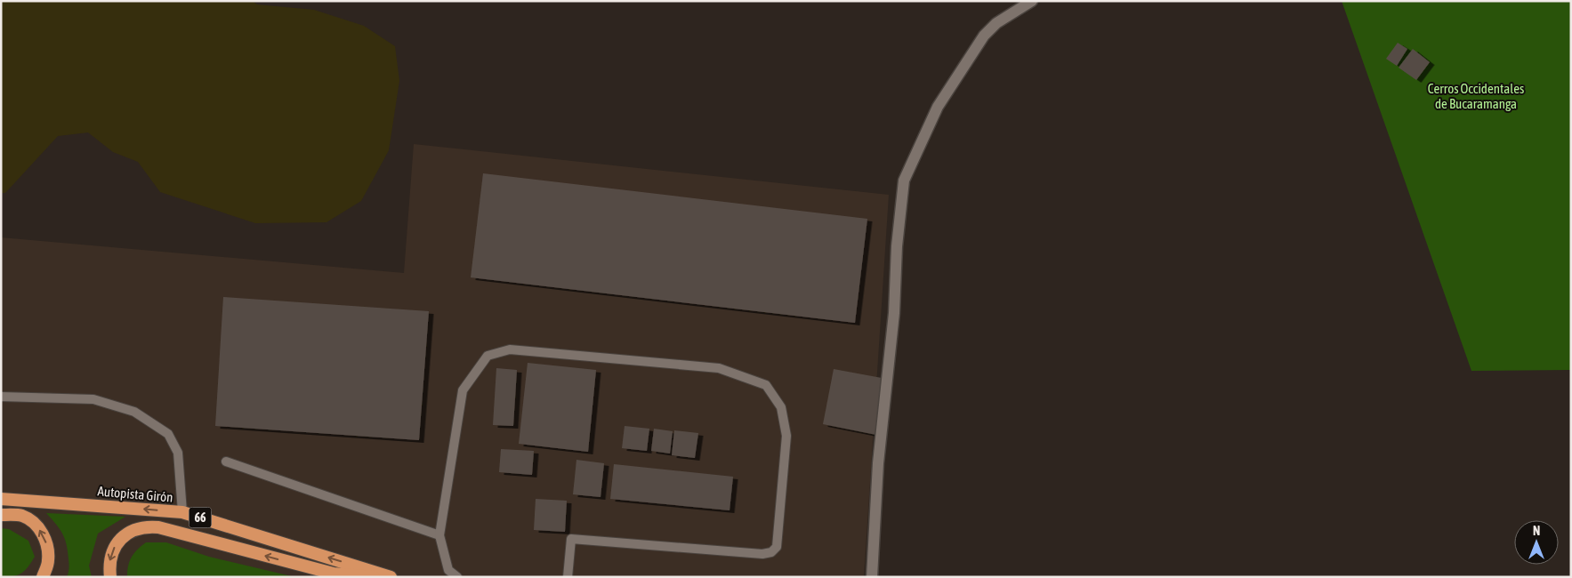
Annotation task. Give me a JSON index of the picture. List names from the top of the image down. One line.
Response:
{"streets":{"highway":["Autopista Girón","66"]},"one_way":["Autopista Girón"],"parks":["Cerros Occidentales de Bucaramanga"],"north":"top"}
